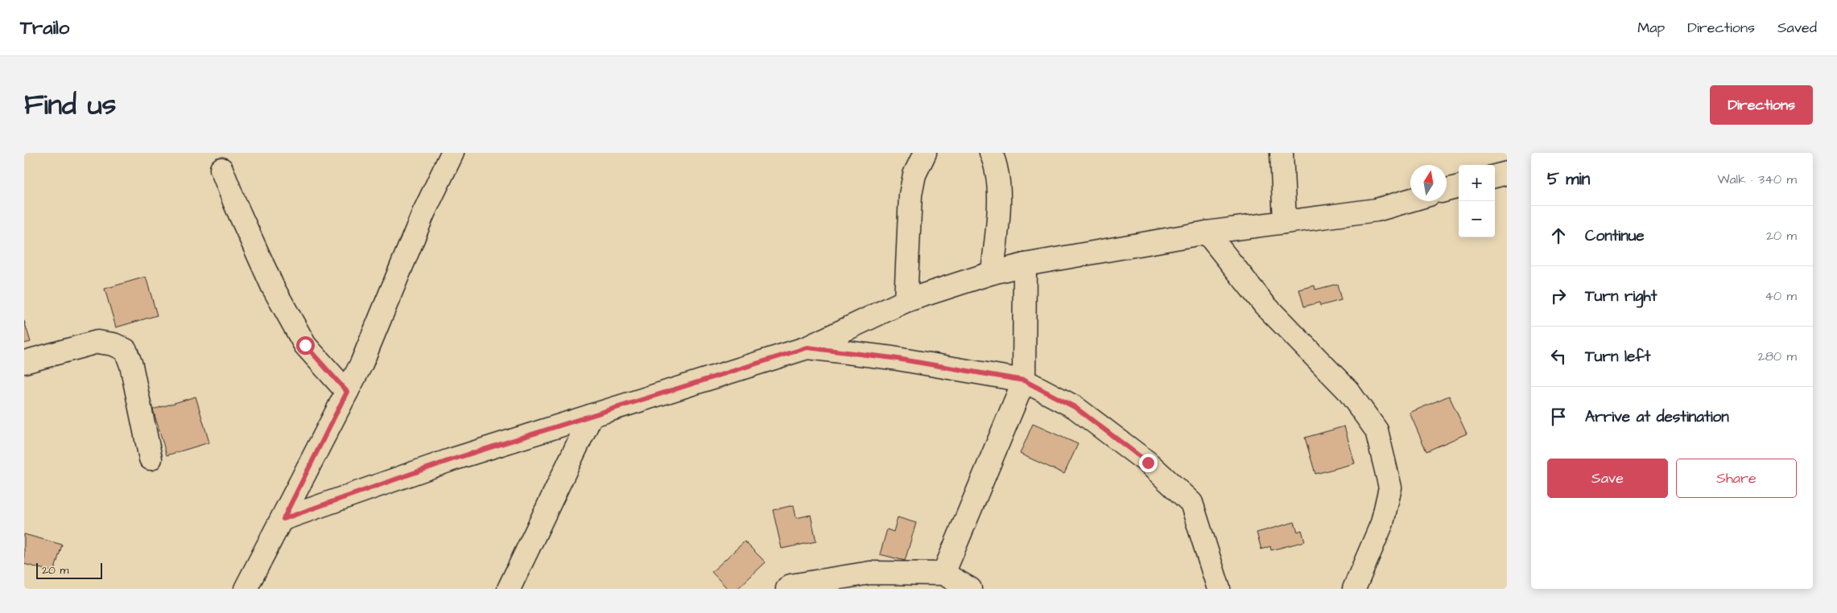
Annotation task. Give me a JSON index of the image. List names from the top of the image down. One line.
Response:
{"scale_bar":"20 m","north":"top","page":{"header":"Trailo","nav":["Map","Directions","Saved"],"title":"Find us","buttons":["Directions",["Save","Share"]],"heading":["5 min","Walk · 340 m"],"map_buttons":["+","−"],"list":[["Continue","20 m"],["Turn right","40 m"],["Turn left","280 m"],"Arrive at destination"],"scale":"20 m"}}
